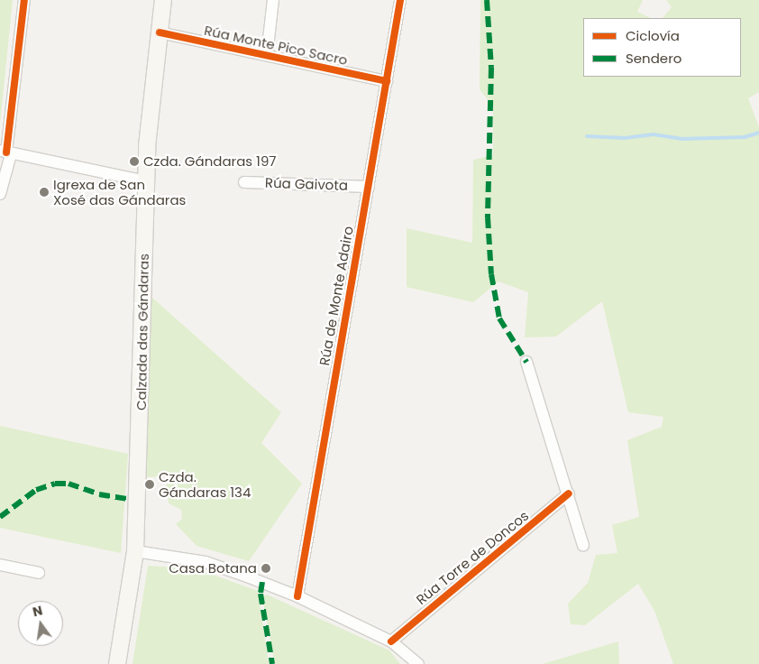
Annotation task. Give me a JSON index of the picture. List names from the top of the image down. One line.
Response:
{"streets":{"main road":["Calzada das Gándaras"],"street":["Rúa Monte Pico Sacro","Rúa Gaivota","Rúa de Monte Adairo","Rúa Torre de Doncos"]},"crossings":[["Rúa Monte Pico Sacro","Rúa de Monte Adairo"],["Rúa Monte Pico Sacro","Calzada das Gándaras"],["Rúa Gaivota","Rúa de Monte Adairo"]],"places":["Czda. Gándaras 197","Igrexa de San Xosé das Gándaras","Czda. Gándaras 134","Casa Botana"],"legend":["Ciclovía","Sendero"],"north":"top"}
